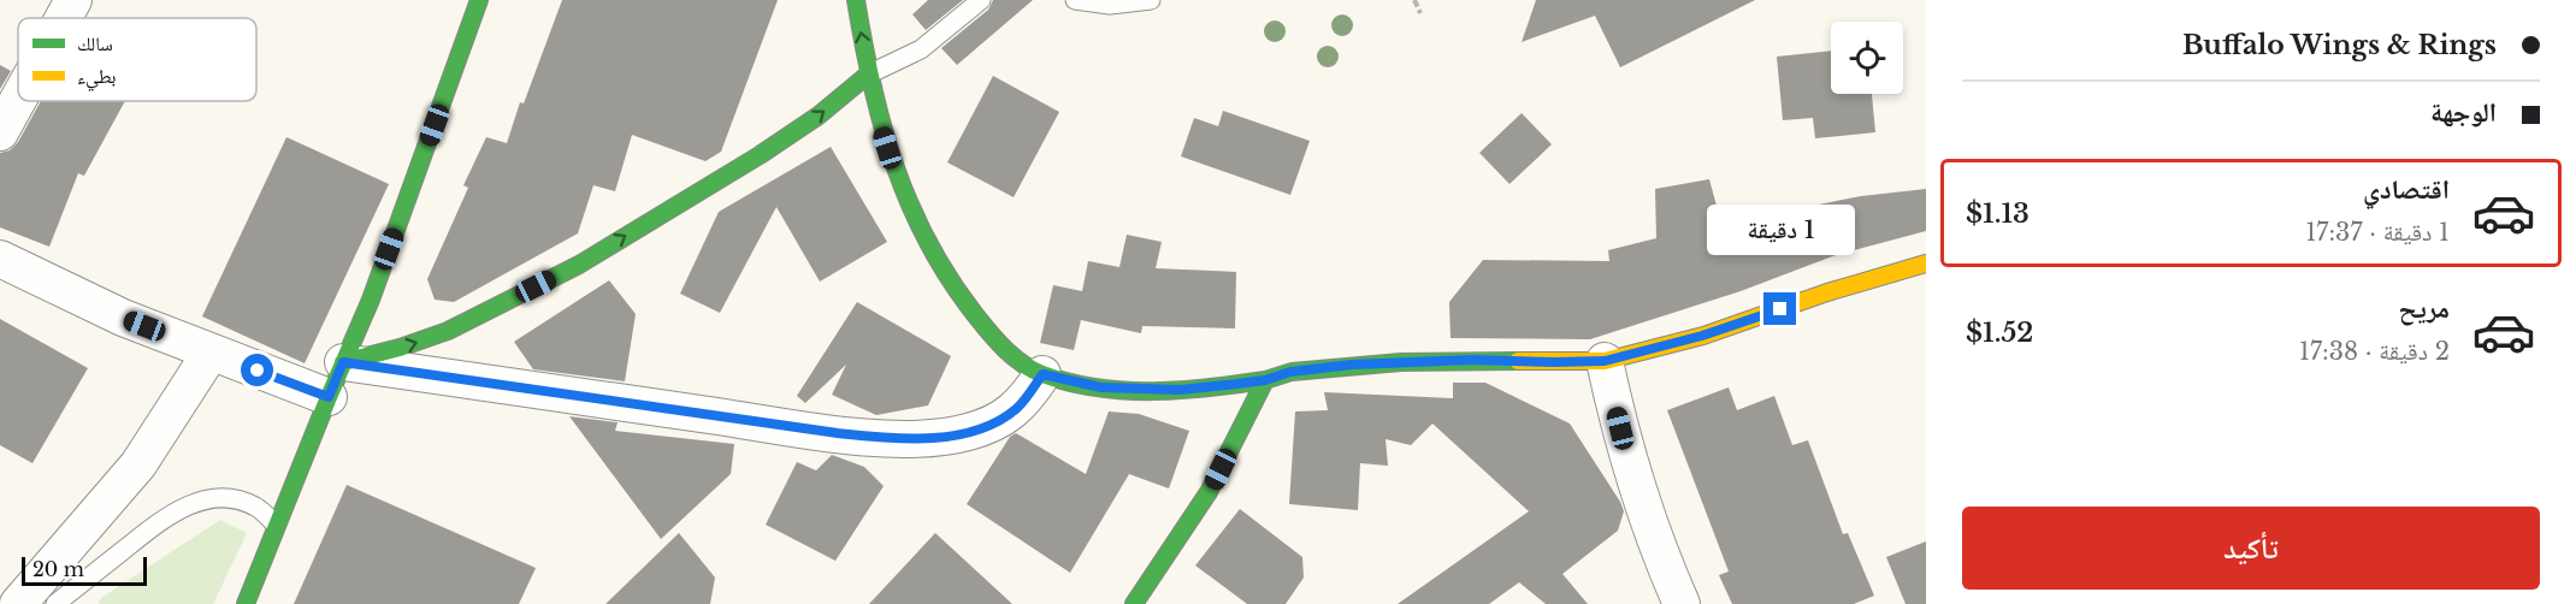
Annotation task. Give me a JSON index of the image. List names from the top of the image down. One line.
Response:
{"legend":["سالك","بطيء"],"scale_bar":"20 m","page":{"banner":["Buffalo Wings & Rings","الوجهة"],"list":[{"name":"اقتصادي","note":"1 دقيقة · 17:37","value":"$1.13"},{"name":"مريح","note":"2 دقيقة · 17:38","value":"$1.52"}],"bubble":"1 دقيقة","buttons":"تأكيد","scale":"20 m"}}
